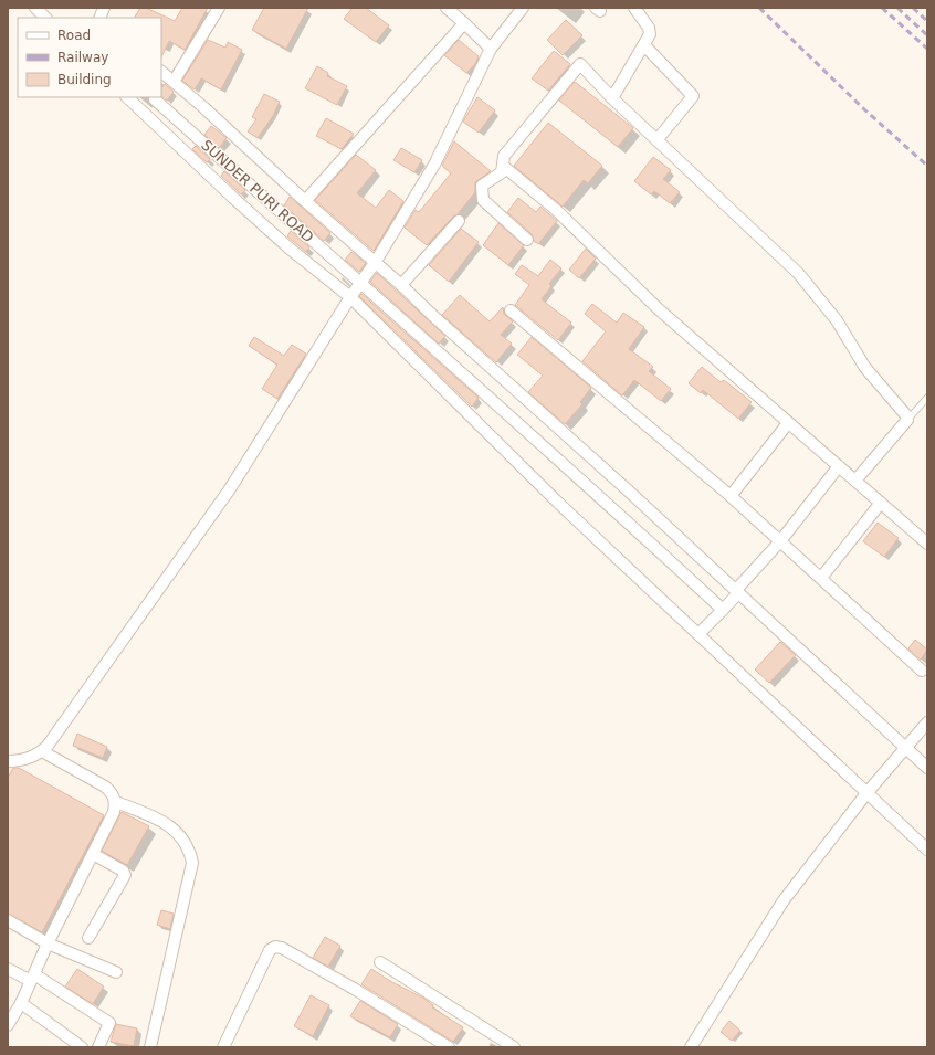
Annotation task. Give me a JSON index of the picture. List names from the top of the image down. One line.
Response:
{"streets":{"street":["SUNDER PURI ROAD"]},"legend":["Road","Railway","Building"]}
